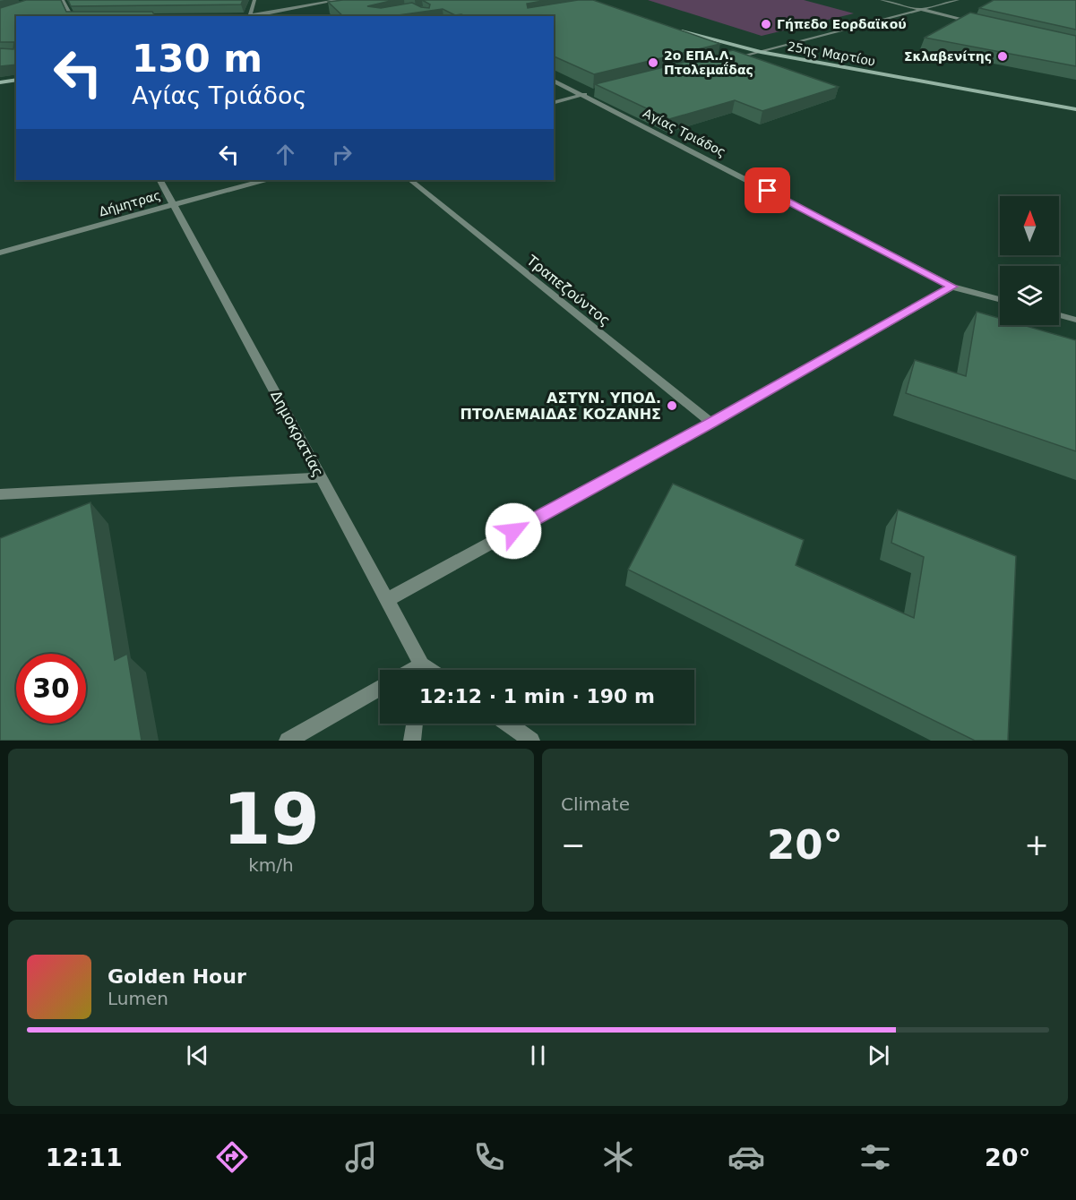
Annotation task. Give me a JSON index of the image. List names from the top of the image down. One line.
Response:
{"streets":{"main road":["25ης Μαρτίου"],"street":["Αγίας Τριάδος","Δήμητρας","Τραπεζούντος","Δημοκρατίας"]},"crossings":[["Δήμητρας","Δημοκρατίας"]],"places":["Γήπεδο Εορδαϊκού","Σκλαβενίτης","2ο ΕΠΑ.Λ. Πτολεμαΐδας","ΑΣΤΥΝ. ΥΠΟΔ. ΠΤΟΛΕΜΑΙΔΑΣ ΚΟΖΑΝΗΣ"],"north":"top","page":{"turn":["130 m","Αγίας Τριάδος"],"limit":"30","trip":"12:12 · 1 min · 190 m","tile":[["19","km/h"],"Climate"],"heat":["−","20°","+"],"song":["Golden Hour","Lumen"],"tabs":["12:11","20°"]}}
